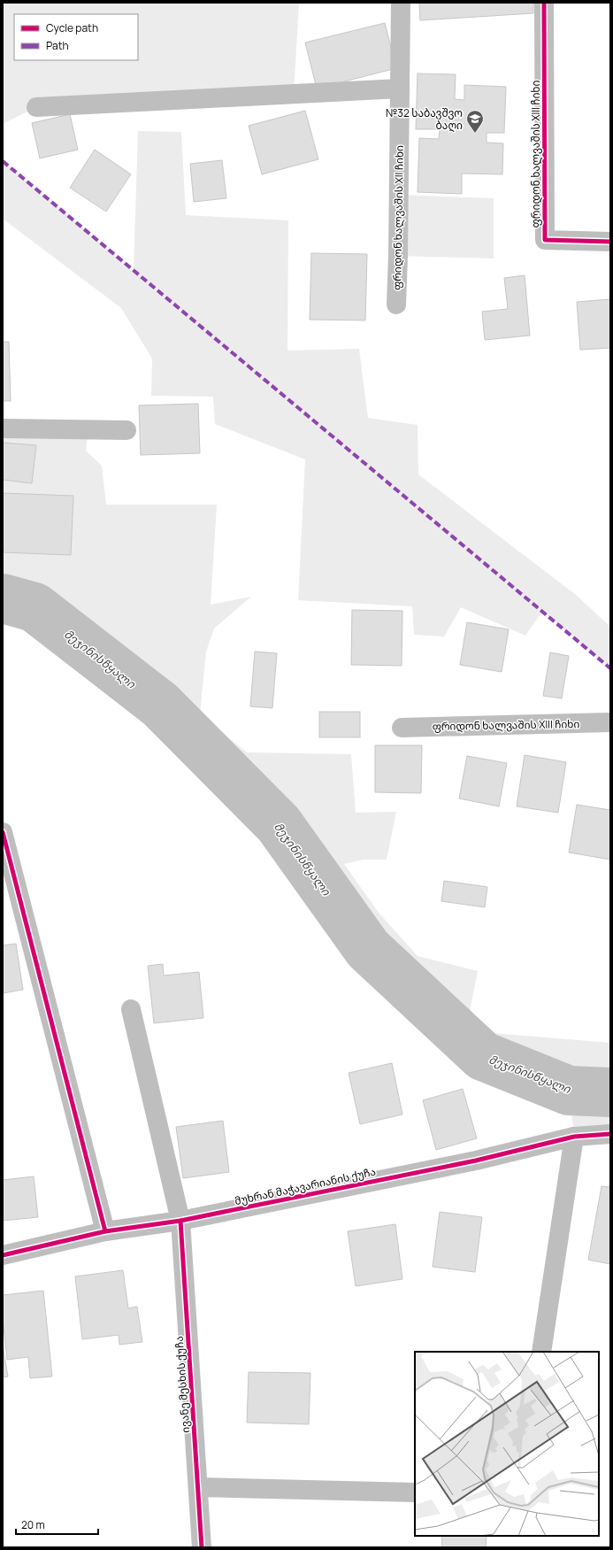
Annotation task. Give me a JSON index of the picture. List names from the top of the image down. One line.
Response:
{"streets":{"street":["ფრიდონ ხალვაშის XIII ჩიხი","ფრიდონ ხალვაშის XII ჩიხი","მუხრან მაჭავარიანის ქუჩა","ივანე მესხის ქუჩა"]},"crossings":[["მუხრან მაჭავარიანის ქუჩა","ივანე მესხის ქუჩა"]],"water":["მეჯინისწყალი"],"places":{"school or university":["№32 საბავშვო ბაღი"]},"legend":["Cycle path","Path"],"scale_bar":"20 m"}
